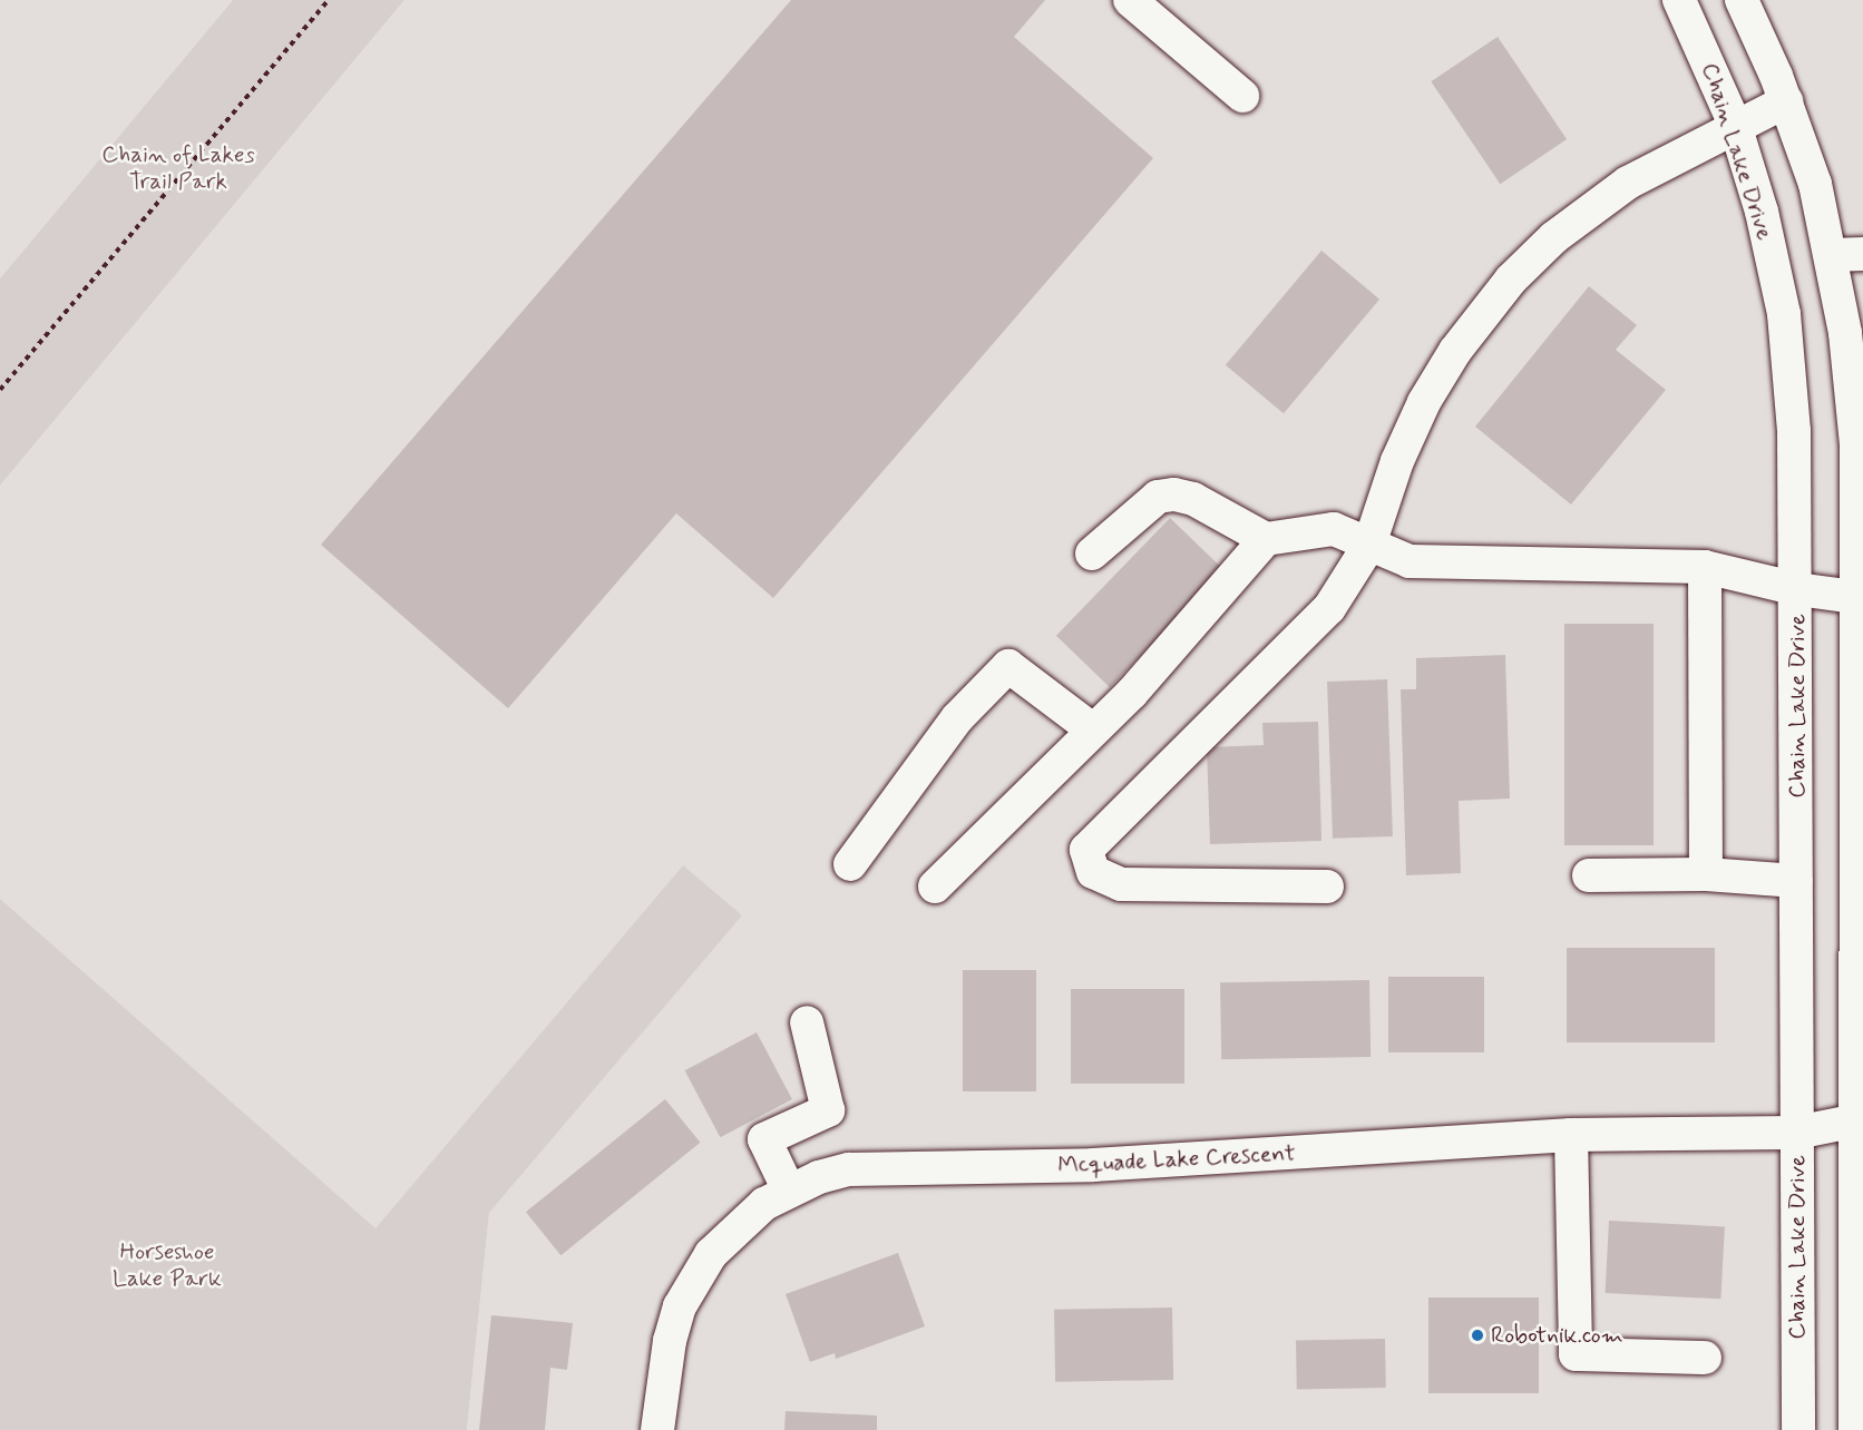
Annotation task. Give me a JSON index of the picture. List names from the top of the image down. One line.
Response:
{"streets":{"street":["Chain Lake Drive","Mcquade Lake Crescent"]},"crossings":[["Chain Lake Drive","Mcquade Lake Crescent"]],"parks":["Chain of Lakes Trail Park","Horseshoe Lake Park"],"places":["Robotnik.com"]}
